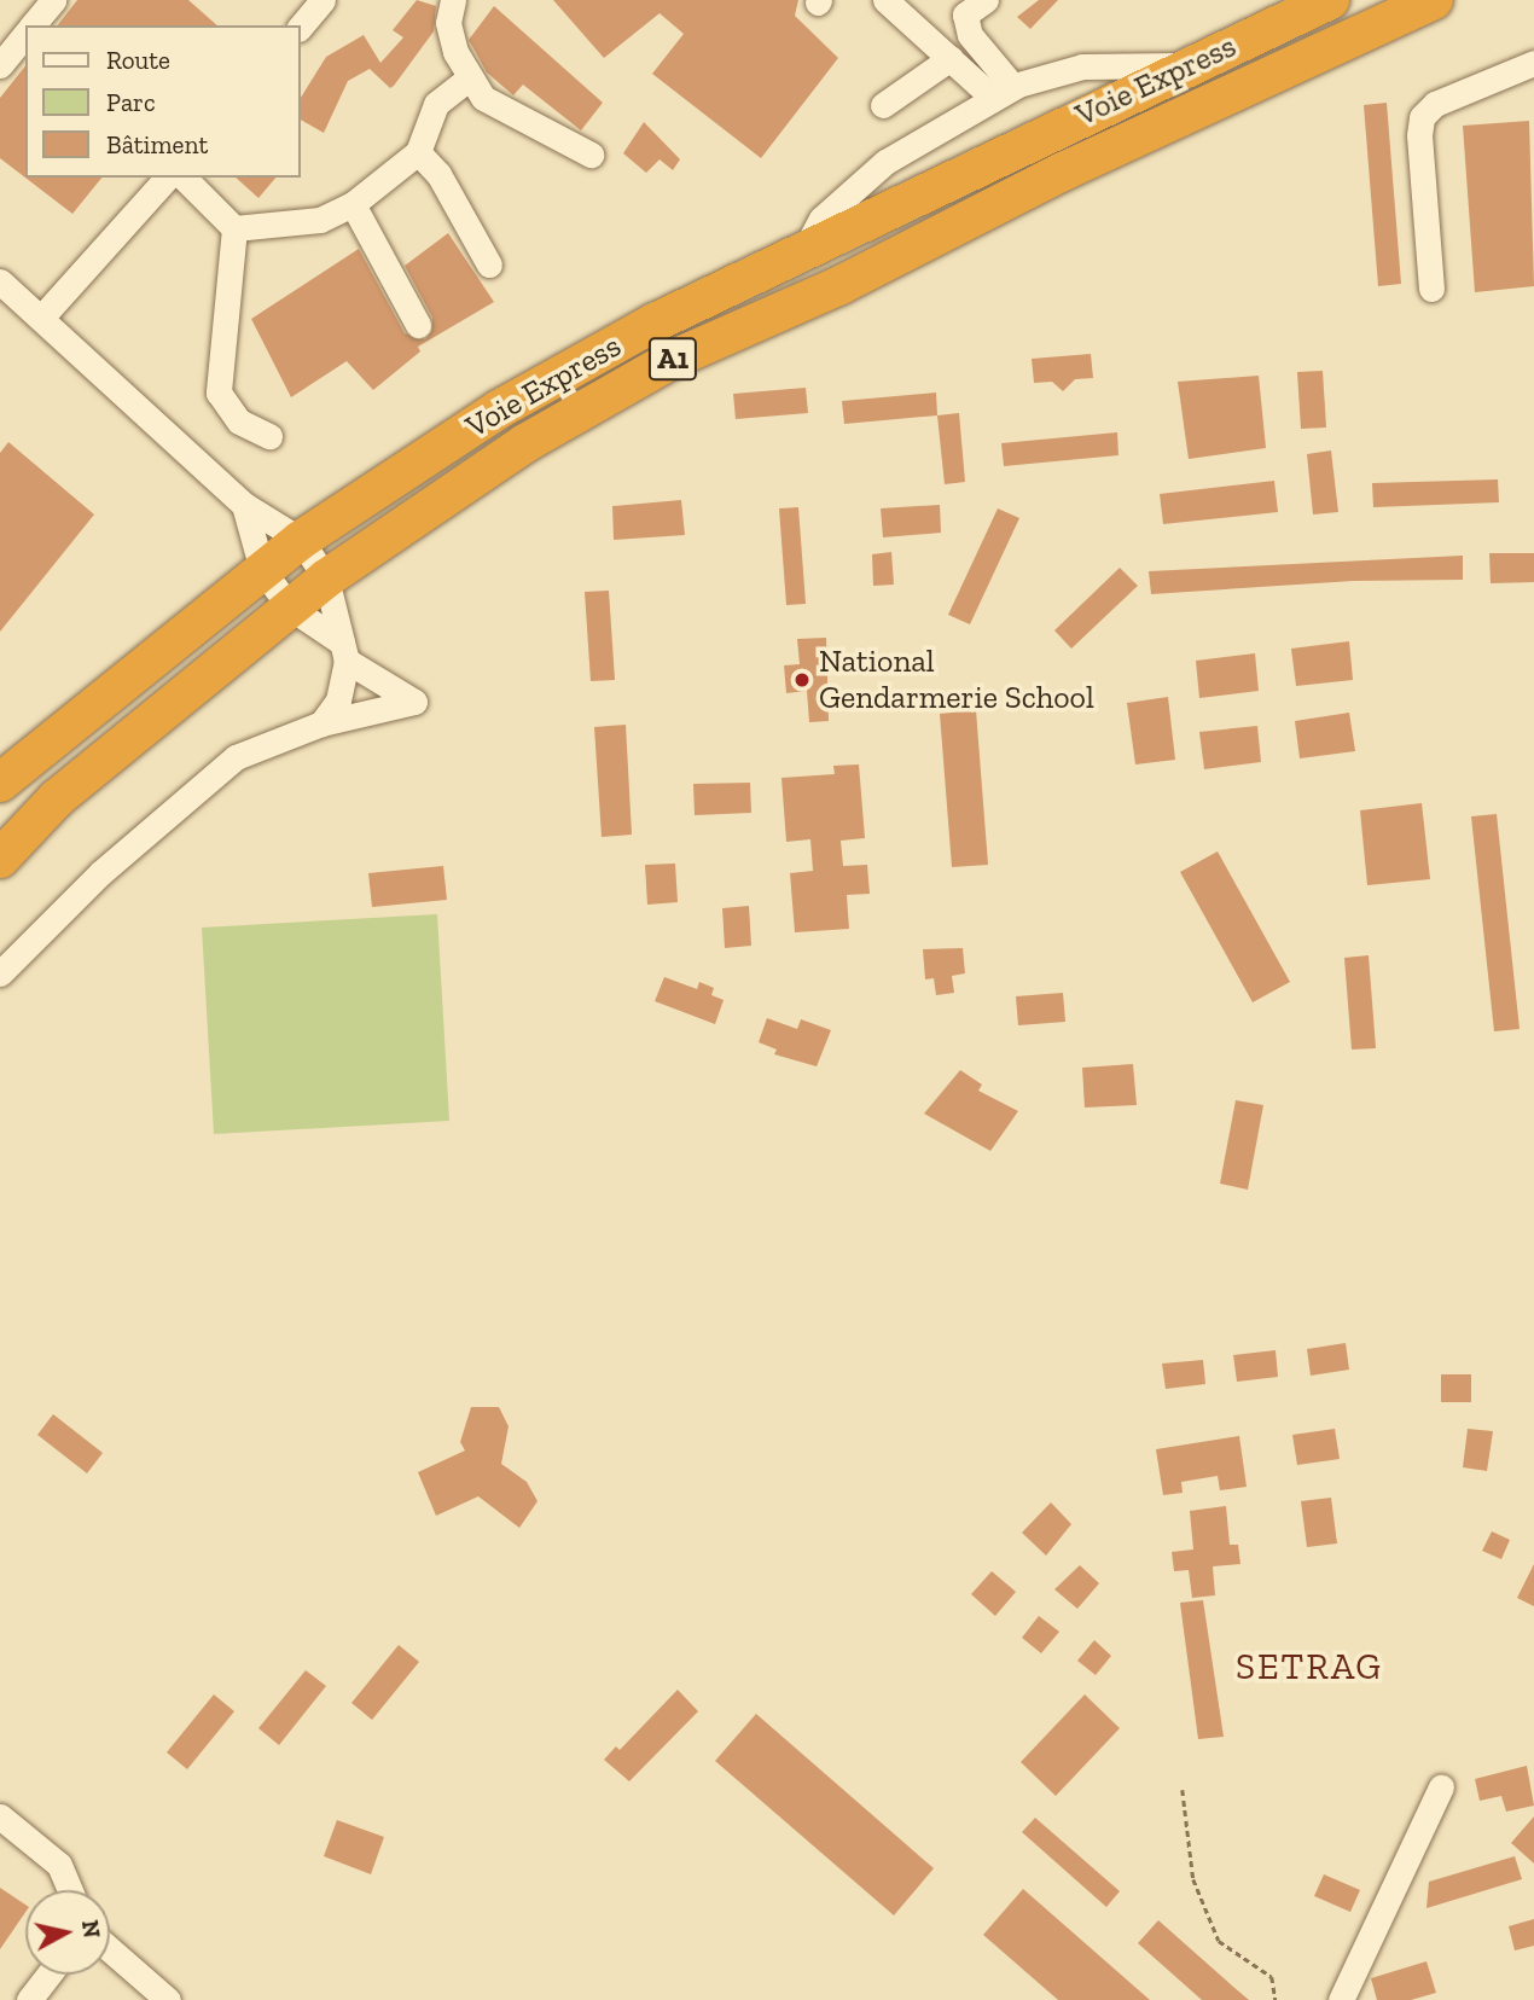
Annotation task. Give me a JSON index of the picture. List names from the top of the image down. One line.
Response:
{"streets":{"highway":["Voie Express","A1"]},"districts":["SETRAG"],"places":["National Gendarmerie School"],"legend":["Route","Parc","Bâtiment"],"north":"right"}
